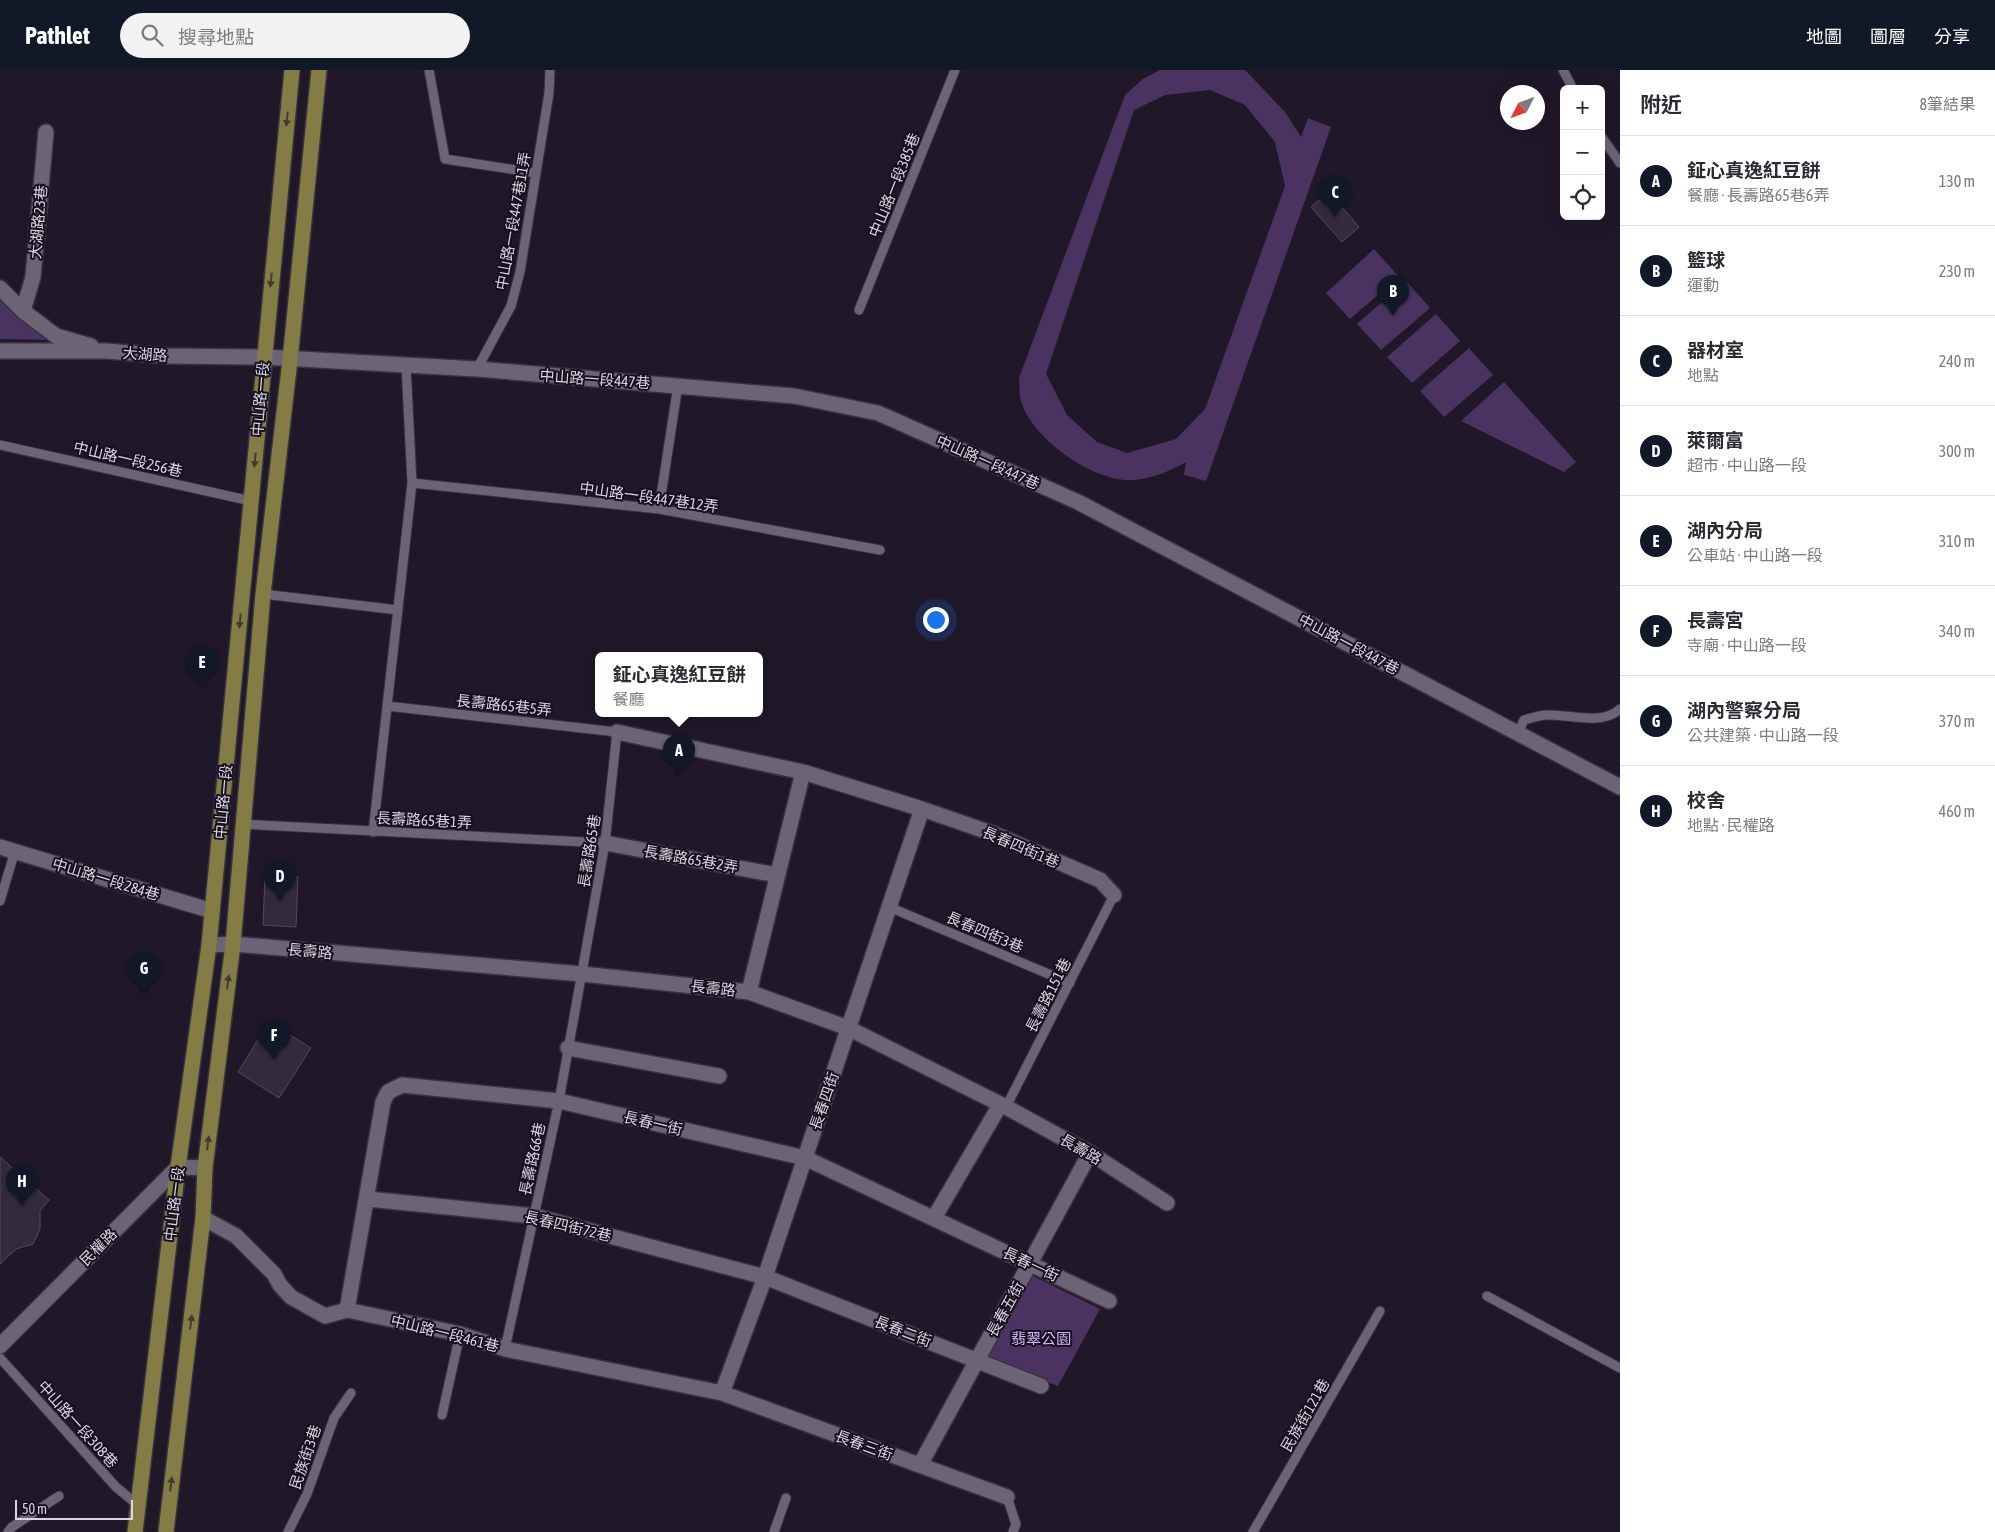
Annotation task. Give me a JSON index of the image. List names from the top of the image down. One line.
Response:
{"streets":{"main road":["中山路一段"],"street":["大湖路23巷","大湖路","中山路一段447巷","長春四街1巷","長壽路65巷2弄","中山路一段284巷","長壽路","長春四街","長春一街","長春四街72巷","民權路","長春五街","長春二街","中山路一段461巷","長春三街"],"lane":["中山路一段385巷","中山路一段447巷11弄","中山路一段256巷","中山路一段447巷12弄","長壽路65巷5弄","長壽路65巷1弄","長壽路65巷","長春四街3巷","長壽路151巷","長壽路66巷","民族街121巷","中山路一段308巷","民族街3巷"]},"crossings":[["中山路一段447巷11弄","中山路一段447巷"],["大湖路","中山路一段447巷"],["大湖路","中山路一段"],["中山路一段447巷","中山路一段"],["中山路一段","中山路一段256巷"],["中山路一段","長壽路65巷1弄"],["中山路一段","中山路一段284巷"],["中山路一段","長壽路"],["中山路一段","民權路"],["中山路一段","中山路一段461巷"],["中山路一段","中山路一段308巷"],["長壽路65巷5弄","長春四街1巷"],["長壽路65巷5弄","長壽路65巷"],["長壽路65巷1弄","長壽路65巷"],["長壽路65巷1弄","長壽路65巷2弄"],["長春四街1巷","長壽路65巷"],["長春四街1巷","長壽路151巷"],["長春四街1巷","長春四街"],["長壽路65巷","長壽路65巷2弄"],["長壽路65巷","長壽路"],["長壽路65巷","長壽路66巷"],["長春四街3巷","長壽路151巷"],["長春四街3巷","長春四街"],["長壽路","長壽路151巷"],["長壽路","長春四街"],["長壽路","長壽路66巷"],["長壽路","長春五街"],["長春四街","長春一街"],["長春四街","長春四街72巷"],["長春四街","長春二街"],["長春四街","中山路一段461巷"],["長春四街","長春三街"],["長春一街","長壽路66巷"],["長春一街","長春四街72巷"],["長春一街","長春五街"],["長春一街","中山路一段461巷"],["長壽路66巷","長春四街72巷"],["長壽路66巷","中山路一段461巷"],["長春四街72巷","長春二街"],["長春五街","長春二街"],["長春五街","長春三街"],["中山路一段461巷","長春三街"]],"parks":["翡翠公園"],"scale_bar":"50 m","north":"bottom left","page":{"header":"Pathlet","search":"搜尋地點","nav":["地圖","圖層","分享"],"heading":["附近","8筆結果"],"map_buttons":["+","−"],"list":[{"mark":"A","name":"鉦心真逸紅豆餅","note":"餐廳 · 長壽路65巷6弄","value":"130 m"},{"mark":"B","name":"籃球","note":"運動","value":"230 m"},{"mark":"C","name":"器材室","note":"地點","value":"240 m"},{"mark":"D","name":"萊爾富","note":"超市 · 中山路一段","value":"300 m"},{"mark":"E","name":"湖內分局","note":"公車站 · 中山路一段","value":"310 m"},{"mark":"F","name":"長壽宮","note":"寺廟 · 中山路一段","value":"340 m"},{"mark":"G","name":"湖內警察分局","note":"公共建築 · 中山路一段","value":"370 m"},{"mark":"H","name":"校舍","note":"地點 · 民權路","value":"460 m"}],"pins":["C","B","E","A","D","G","F","H"],"popup":["鉦心真逸紅豆餅","餐廳"],"scale":"50 m"}}
